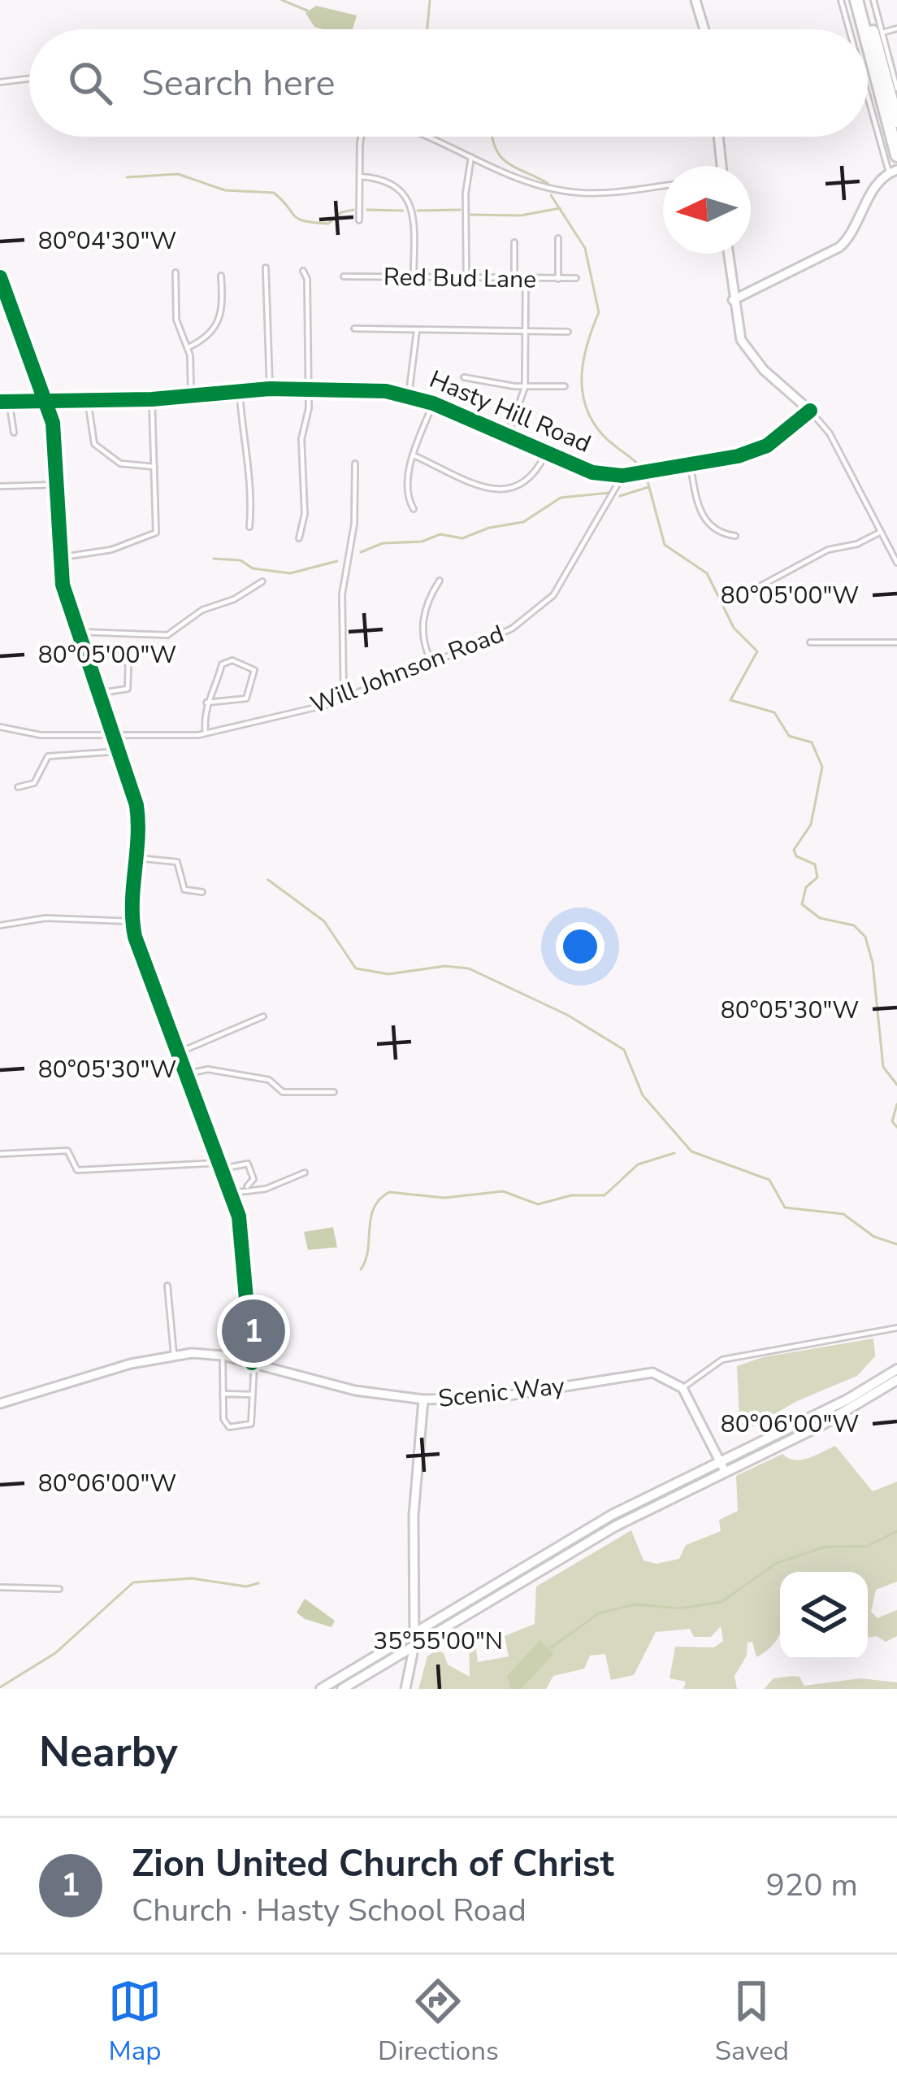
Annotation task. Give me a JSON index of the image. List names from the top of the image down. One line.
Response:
{"streets":{"street":["Red Bud Lane","Hasty Hill Road","Will Johnson Road","Scenic Way"]},"crossings":[["Hasty Hill Road","Will Johnson Road"]],"north":"left","page":{"search":"Search here","pins":"1","heading":"Nearby","list":[{"mark":"1","name":"Zion United Church of Christ","note":"Church · Hasty School Road","value":"920 m"}],"nav":["Map","Directions","Saved"]},"coordinates":["80°04'30\"W","80°05'00\"W","80°05'30\"W","80°06'00\"W","35°55'00\"N"]}
